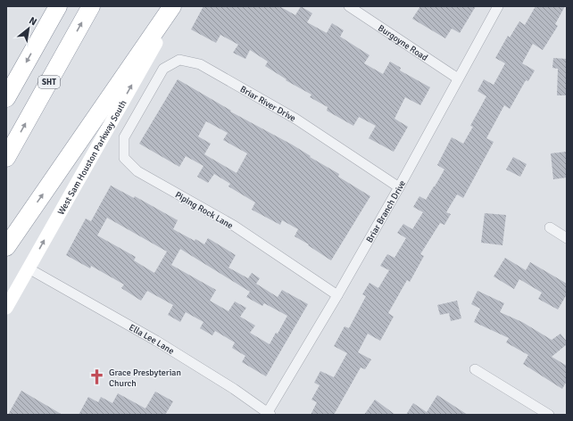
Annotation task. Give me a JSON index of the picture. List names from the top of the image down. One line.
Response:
{"streets":{"highway":["SHT"],"main road":["West Sam Houston Parkway South"],"street":["Burgoyne Road","Briar River Drive","Piping Rock Lane","Briar Branch Drive","Ella Lee Lane"]},"crossings":[["Burgoyne Road","Briar Branch Drive"],["Briar River Drive","Piping Rock Lane"],["Briar River Drive","Briar Branch Drive"],["West Sam Houston Parkway South","Ella Lee Lane"],["Piping Rock Lane","Briar Branch Drive"],["Briar Branch Drive","Ella Lee Lane"]],"one_way":["West Sam Houston Parkway South"],"places":{"church":["Grace Presbyterian Church"]},"north":"top right"}
